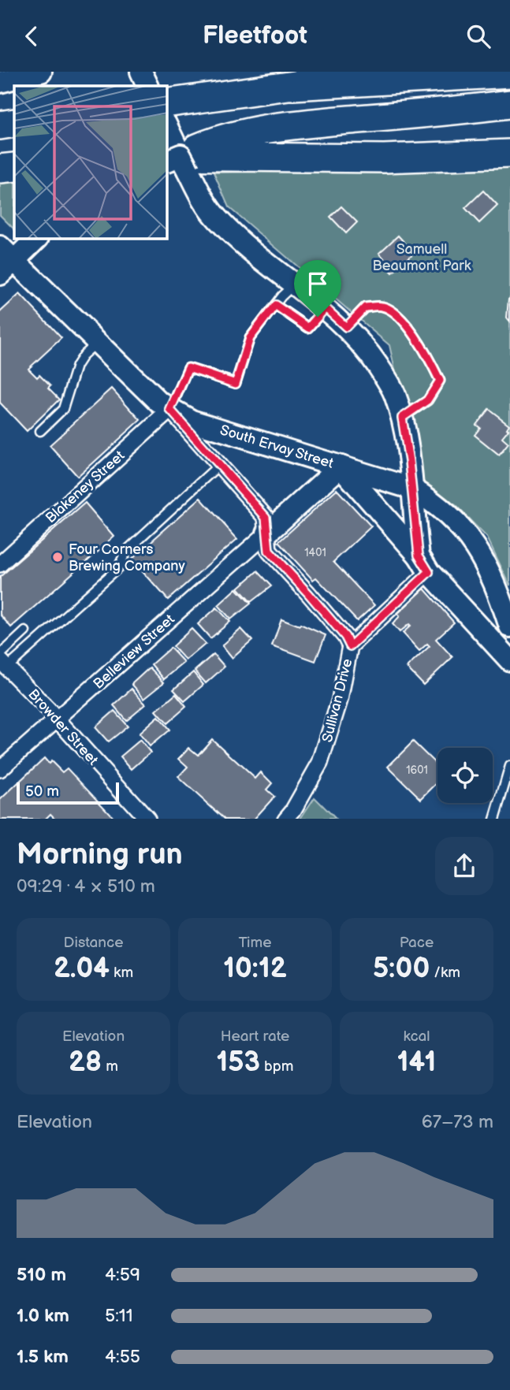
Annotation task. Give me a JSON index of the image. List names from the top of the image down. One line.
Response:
{"streets":{"main road":["South Ervay Street"],"street":["Blakeney Street","Belleview Street","Sullivan Drive","Browder Street"]},"crossings":[["South Ervay Street","Blakeney Street"],["Belleview Street","Browder Street"]],"parks":["Samuell Beaumont Park"],"places":["Four Corners Brewing Company"],"house_numbers":["1401","1601"],"scale_bar":"50 m","page":{"header":"Fleetfoot","scale":"50 m","heading":["Morning run","09:29 · 4 × 510 m"],"stats":[["Distance","2.04 km"],["Time","10:12"],["Pace","5:00 /km"],["Elevation","28 m"],["Heart rate","153 bpm"],["kcal","141"]],"chart":["Elevation","67–73 m"],"list":[{"name":"510 m","note":"4:59"},{"name":"1.0 km","note":"5:11"},{"name":"1.5 km","note":"4:55"}]}}
